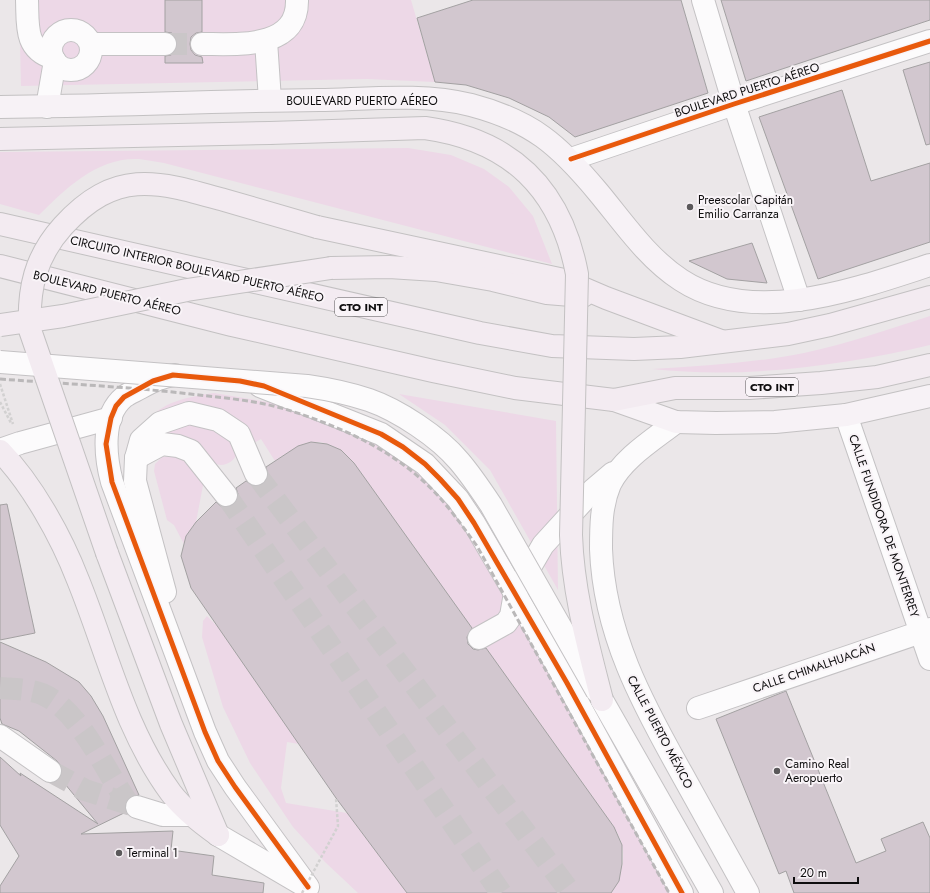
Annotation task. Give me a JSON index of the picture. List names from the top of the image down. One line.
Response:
{"streets":{"highway":["BOULEVARD PUERTO AÉREO","CIRCUITO INTERIOR BOULEVARD PUERTO AÉREO","CTO INT"],"street":["CALLE FUNDIDORA DE MONTERREY","CALLE CHIMALHUACÁN","CALLE PUERTO MÉXICO"]},"crossings":[["BOULEVARD PUERTO AÉREO","CTO INT"],["CIRCUITO INTERIOR BOULEVARD PUERTO AÉREO","CTO INT"],["CTO INT","CALLE FUNDIDORA DE MONTERREY"],["CTO INT","CALLE PUERTO MÉXICO"],["CALLE FUNDIDORA DE MONTERREY","CALLE CHIMALHUACÁN"]],"places":["Preescolar Capitán Emilio Carranza","Camino Real Aeropuerto","Terminal 1"],"scale_bar":"20 m"}
